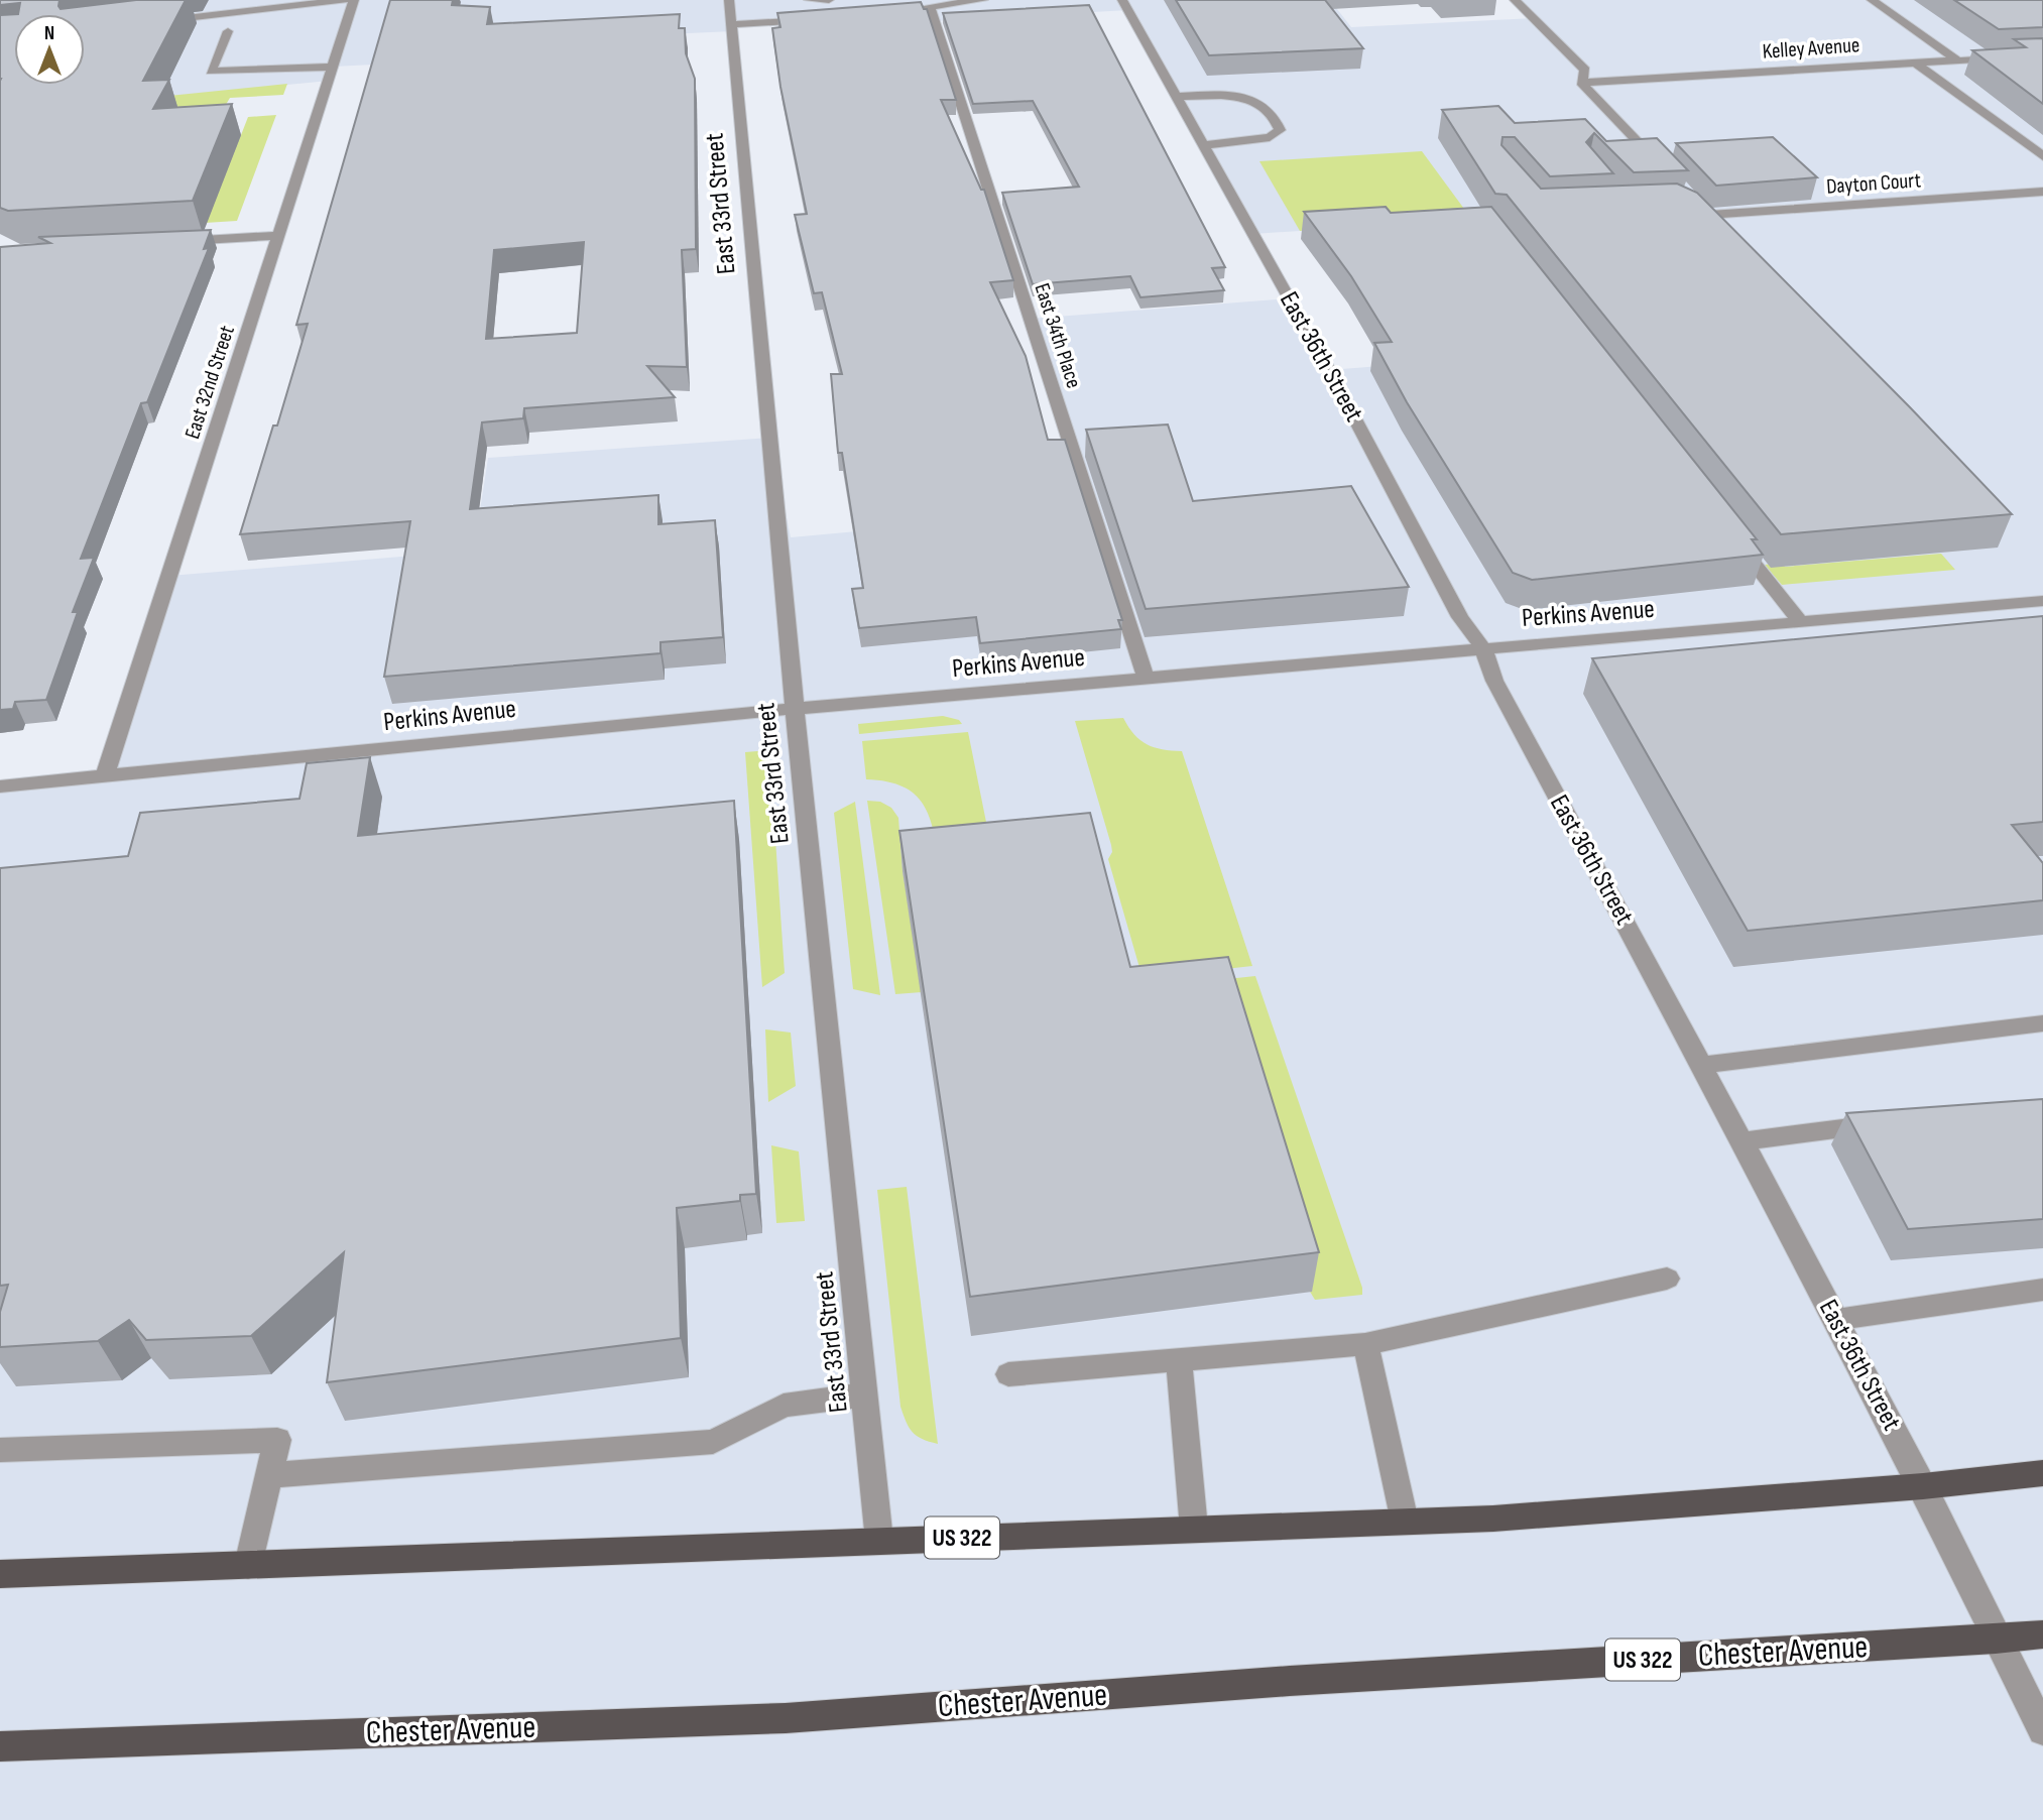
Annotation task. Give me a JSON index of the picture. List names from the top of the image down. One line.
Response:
{"streets":{"main road":["US 322","Chester Avenue"],"street":["Kelley Avenue","Dayton Court","East 33rd Street","East 34th Place","East 36th Street","East 32nd Street","Perkins Avenue"]},"crossings":[["East 33rd Street","Perkins Avenue"],["East 33rd Street","US 322"],["East 34th Place","Perkins Avenue"],["East 36th Street","Perkins Avenue"],["East 36th Street","US 322"],["East 36th Street","Chester Avenue"],["East 32nd Street","Perkins Avenue"]],"north":"top"}
